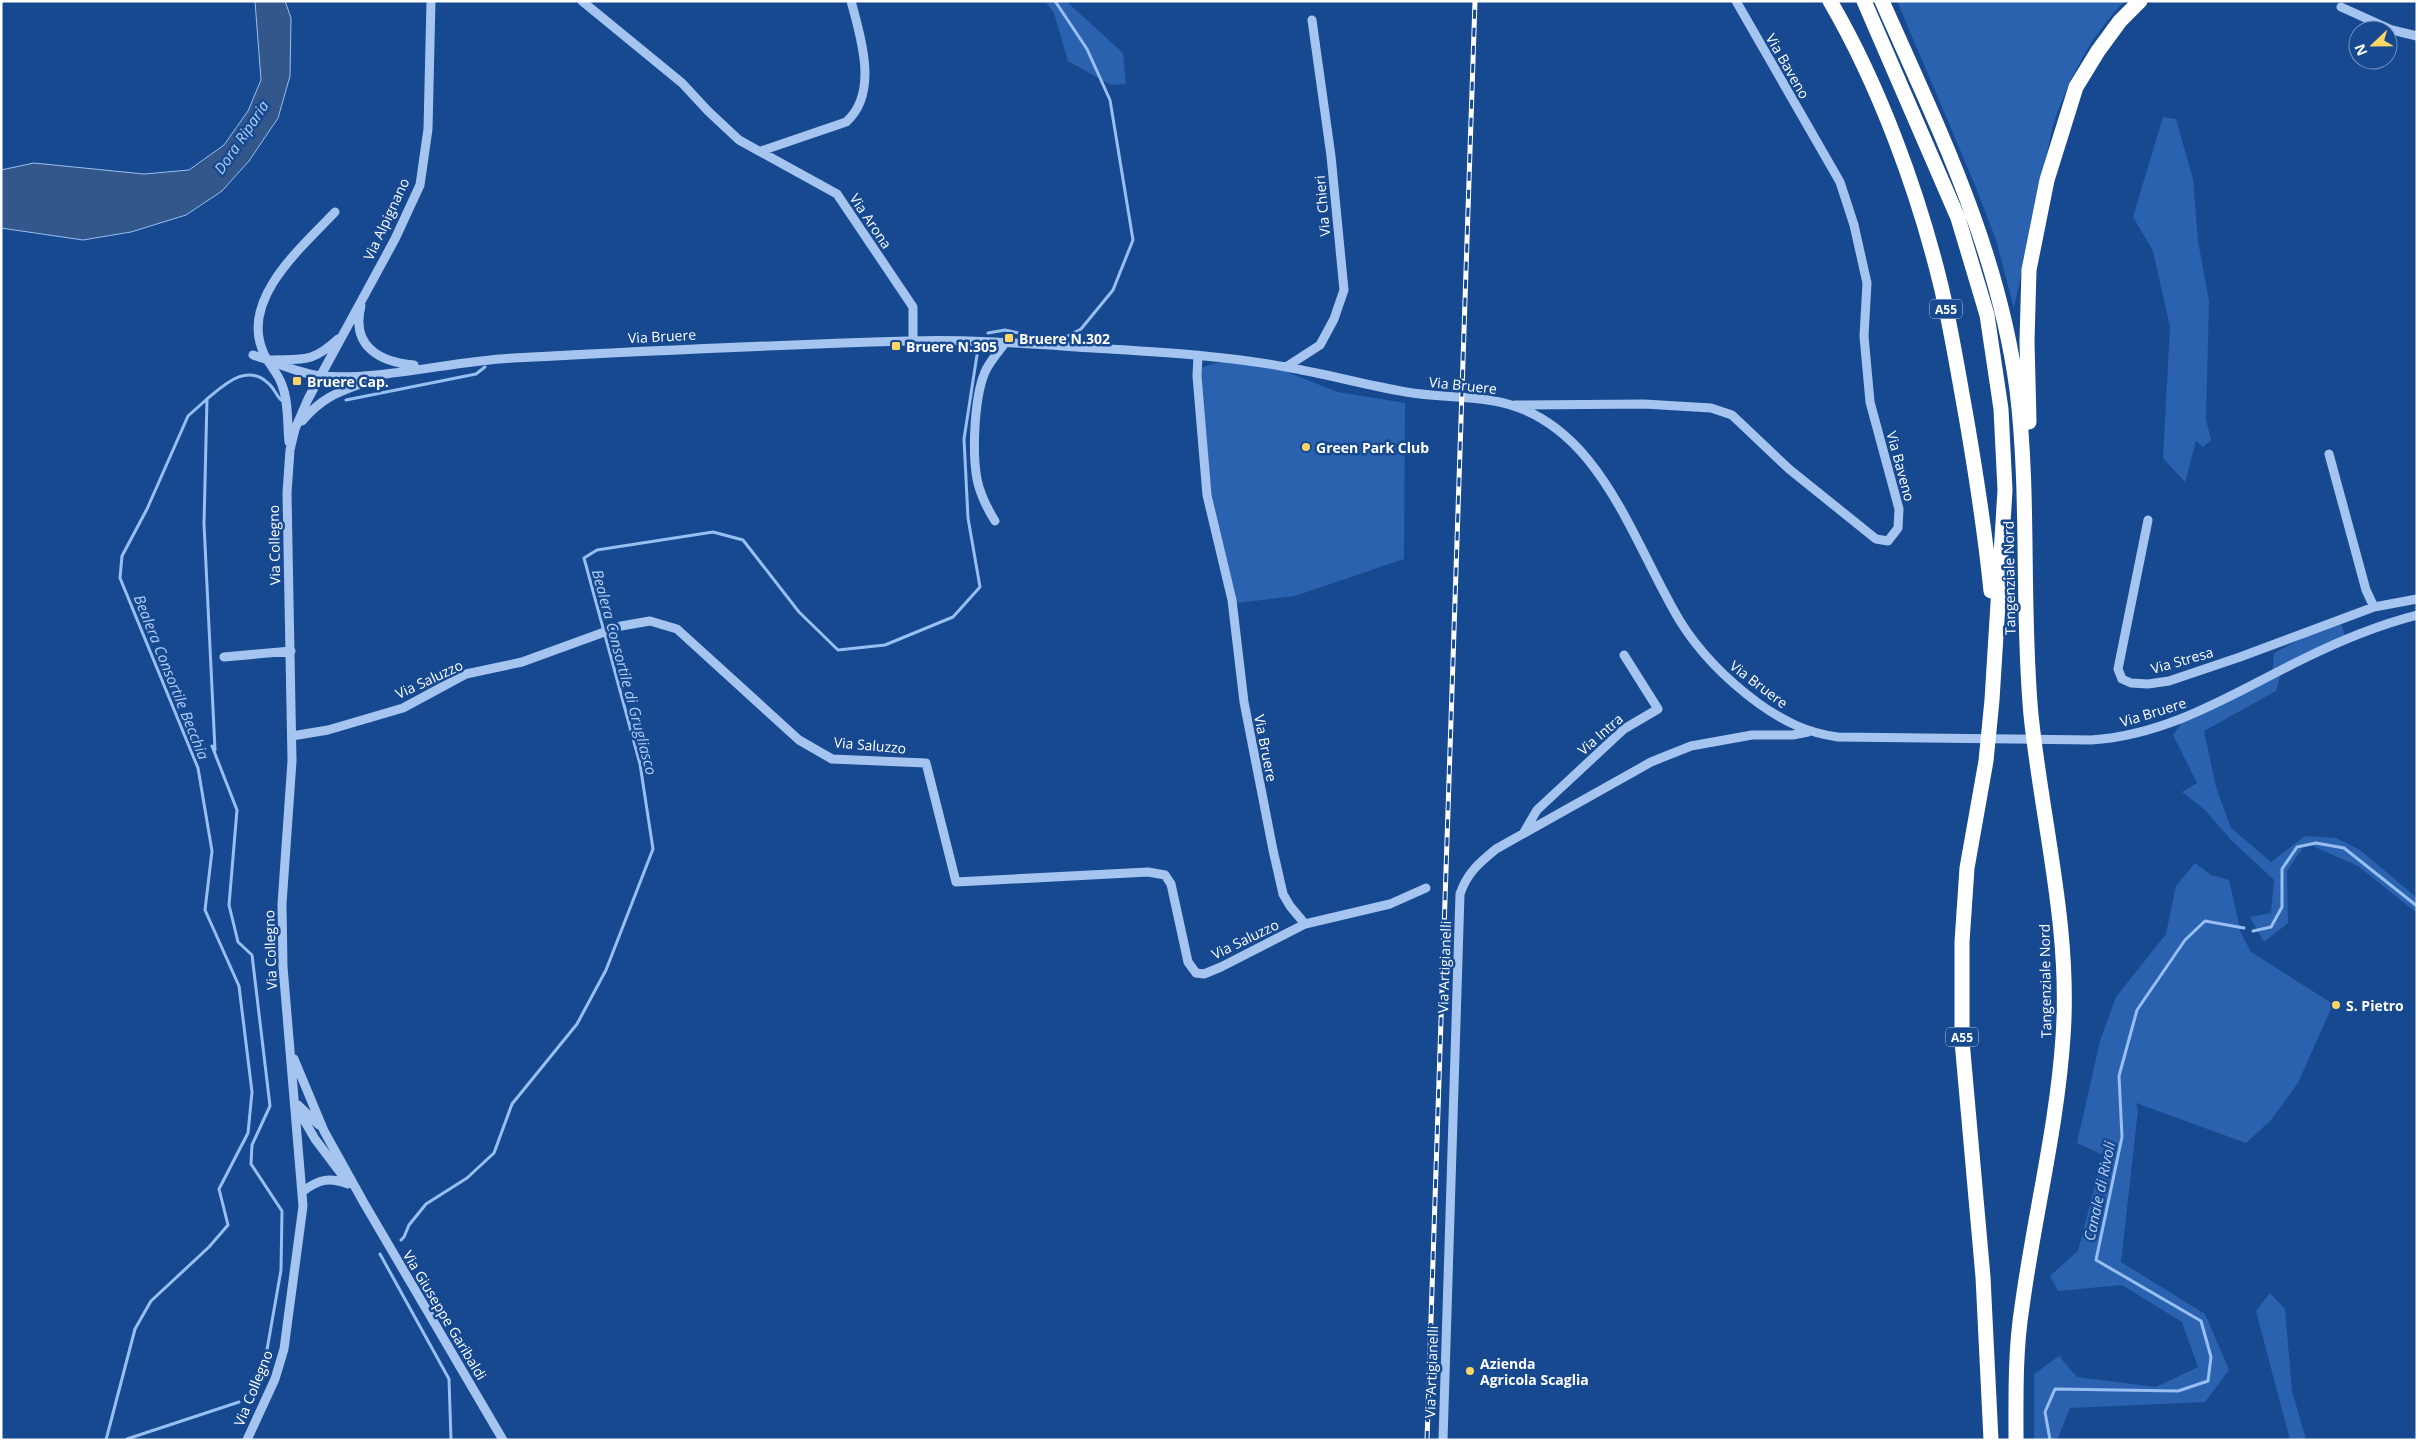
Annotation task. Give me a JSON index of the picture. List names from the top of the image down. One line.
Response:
{"streets":{"highway":["A55","Tangenziale Nord"],"street":["Via Baveno","Via Chieri","Via Alpignano","Via Arona","Via Bruere","Via Collegno","Via Stresa","Via Saluzzo","Via Intra","Via Artigianelli","Via Giuseppe Garibaldi"]},"crossings":[["Via Baveno","Via Bruere"],["Via Chieri","Via Bruere"],["Via Alpignano","Via Bruere"],["Via Alpignano","Via Collegno"],["Via Arona","Via Bruere"],["A55","Tangenziale Nord"],["Via Bruere","Via Collegno"],["Via Bruere","Via Saluzzo"],["Via Bruere","Via Artigianelli"],["Via Collegno","Via Saluzzo"],["Via Intra","Via Artigianelli"]],"water":["Dora Riparia","Bealera Consortile di Grugliasco","Bealera Consortile Becchia","Canale di Rivoli"],"places":{"transit":["Bruere N.302","Bruere N.305","Bruere Cap."],"other":["Green Park Club","S. Pietro","Azienda Agricola Scaglia"]},"north":"left"}
